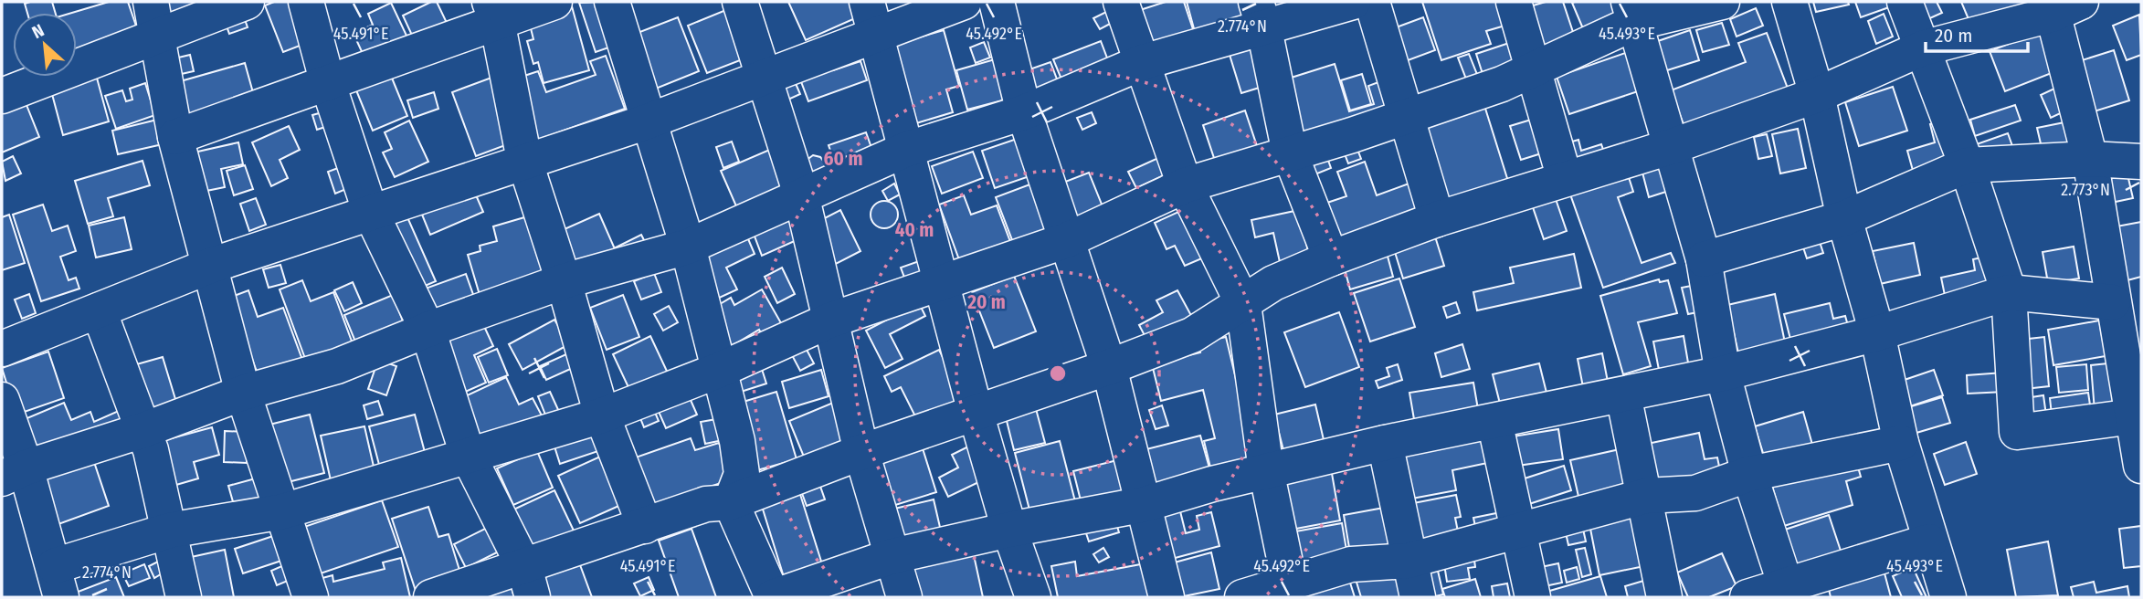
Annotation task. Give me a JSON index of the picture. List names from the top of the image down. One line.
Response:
{"scale_bar":"20 m","north":"top left","coordinates":["2.774°N","45.491°E","45.492°E","45.493°E","2.773°N"],"rings":["60 m","40 m","20 m"]}
